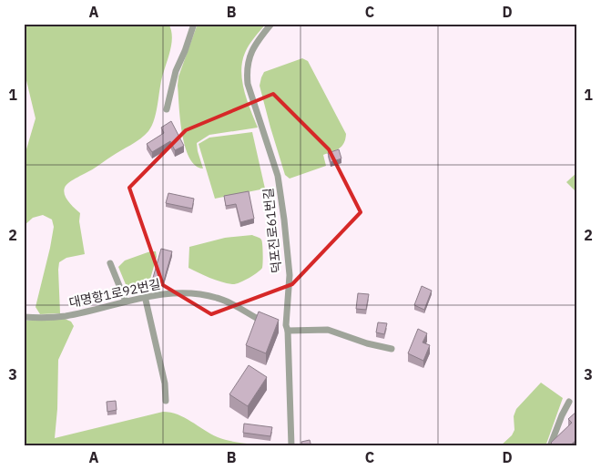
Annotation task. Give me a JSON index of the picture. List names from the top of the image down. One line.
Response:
{"streets":{"lane":["덕포진로61번길","대명항1로92번길"]},"grid":{"columns":["A","B","C","D"],"rows":["1","2","3"]}}
